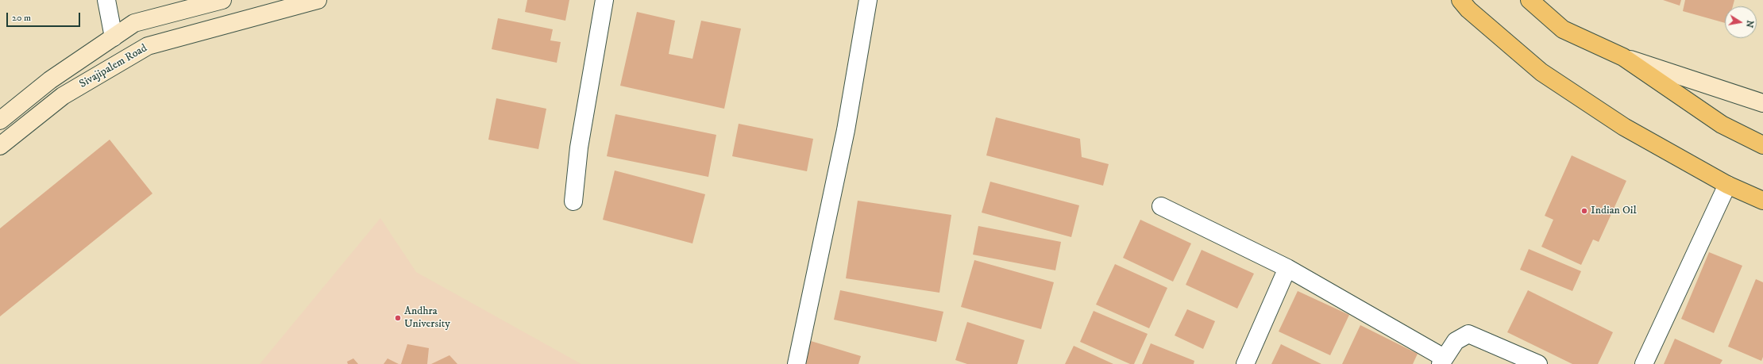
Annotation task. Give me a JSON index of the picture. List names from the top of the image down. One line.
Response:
{"streets":{"main road":["Sivajipalem Road"]},"places":["Indian Oil","Andhra University"],"scale_bar":"20 m","north":"right"}
